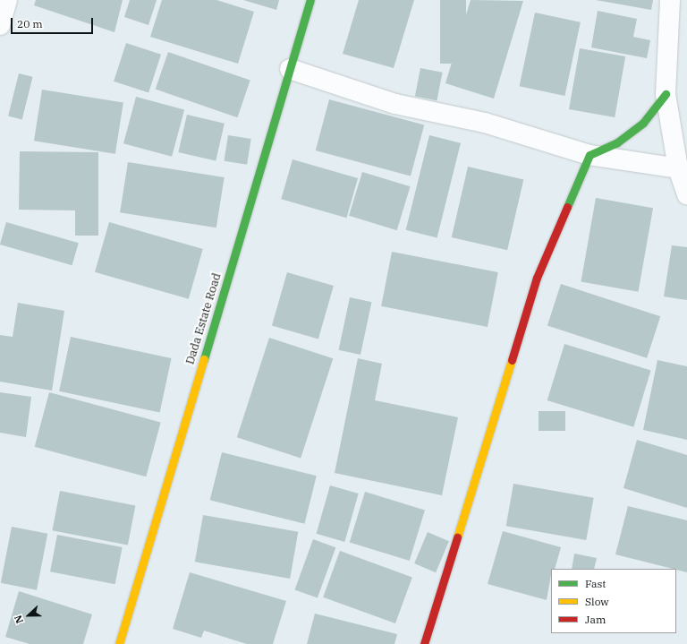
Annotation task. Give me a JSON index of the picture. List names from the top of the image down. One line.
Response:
{"streets":{"street":["Dada Estate Road"]},"legend":["Fast","Slow","Jam"],"scale_bar":"20 m","north":"left"}
